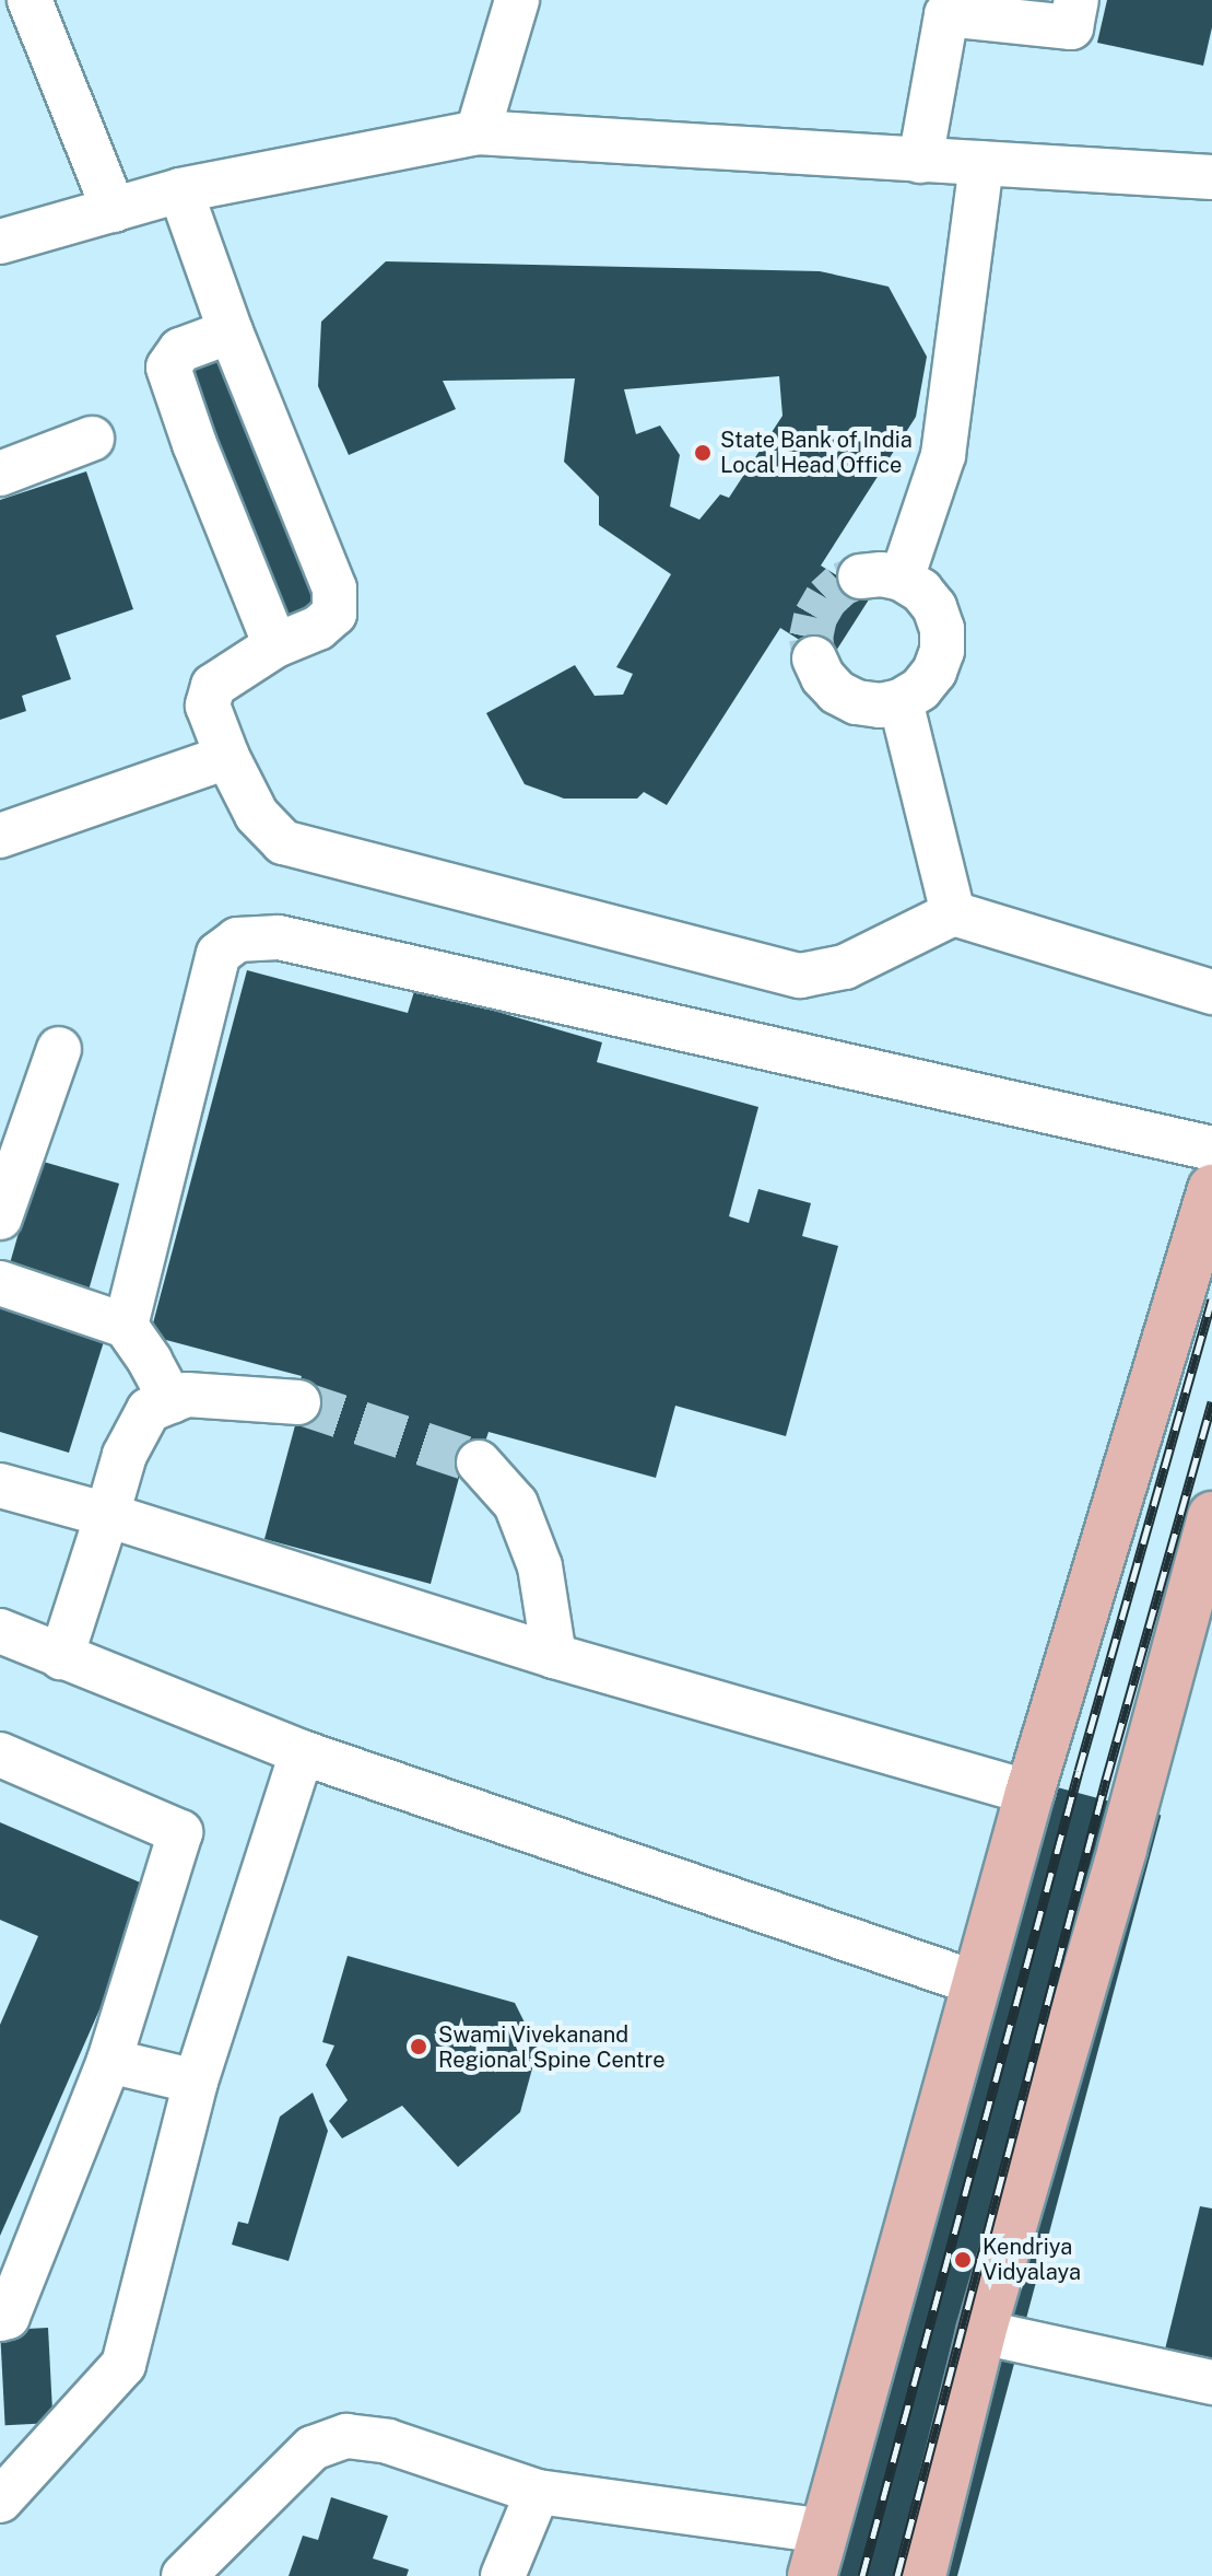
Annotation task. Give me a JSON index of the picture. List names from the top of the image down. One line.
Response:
{"places":["State Bank of India Local Head Office","Swami Vivekanand Regional Spine Centre","Kendriya Vidyalaya"]}
